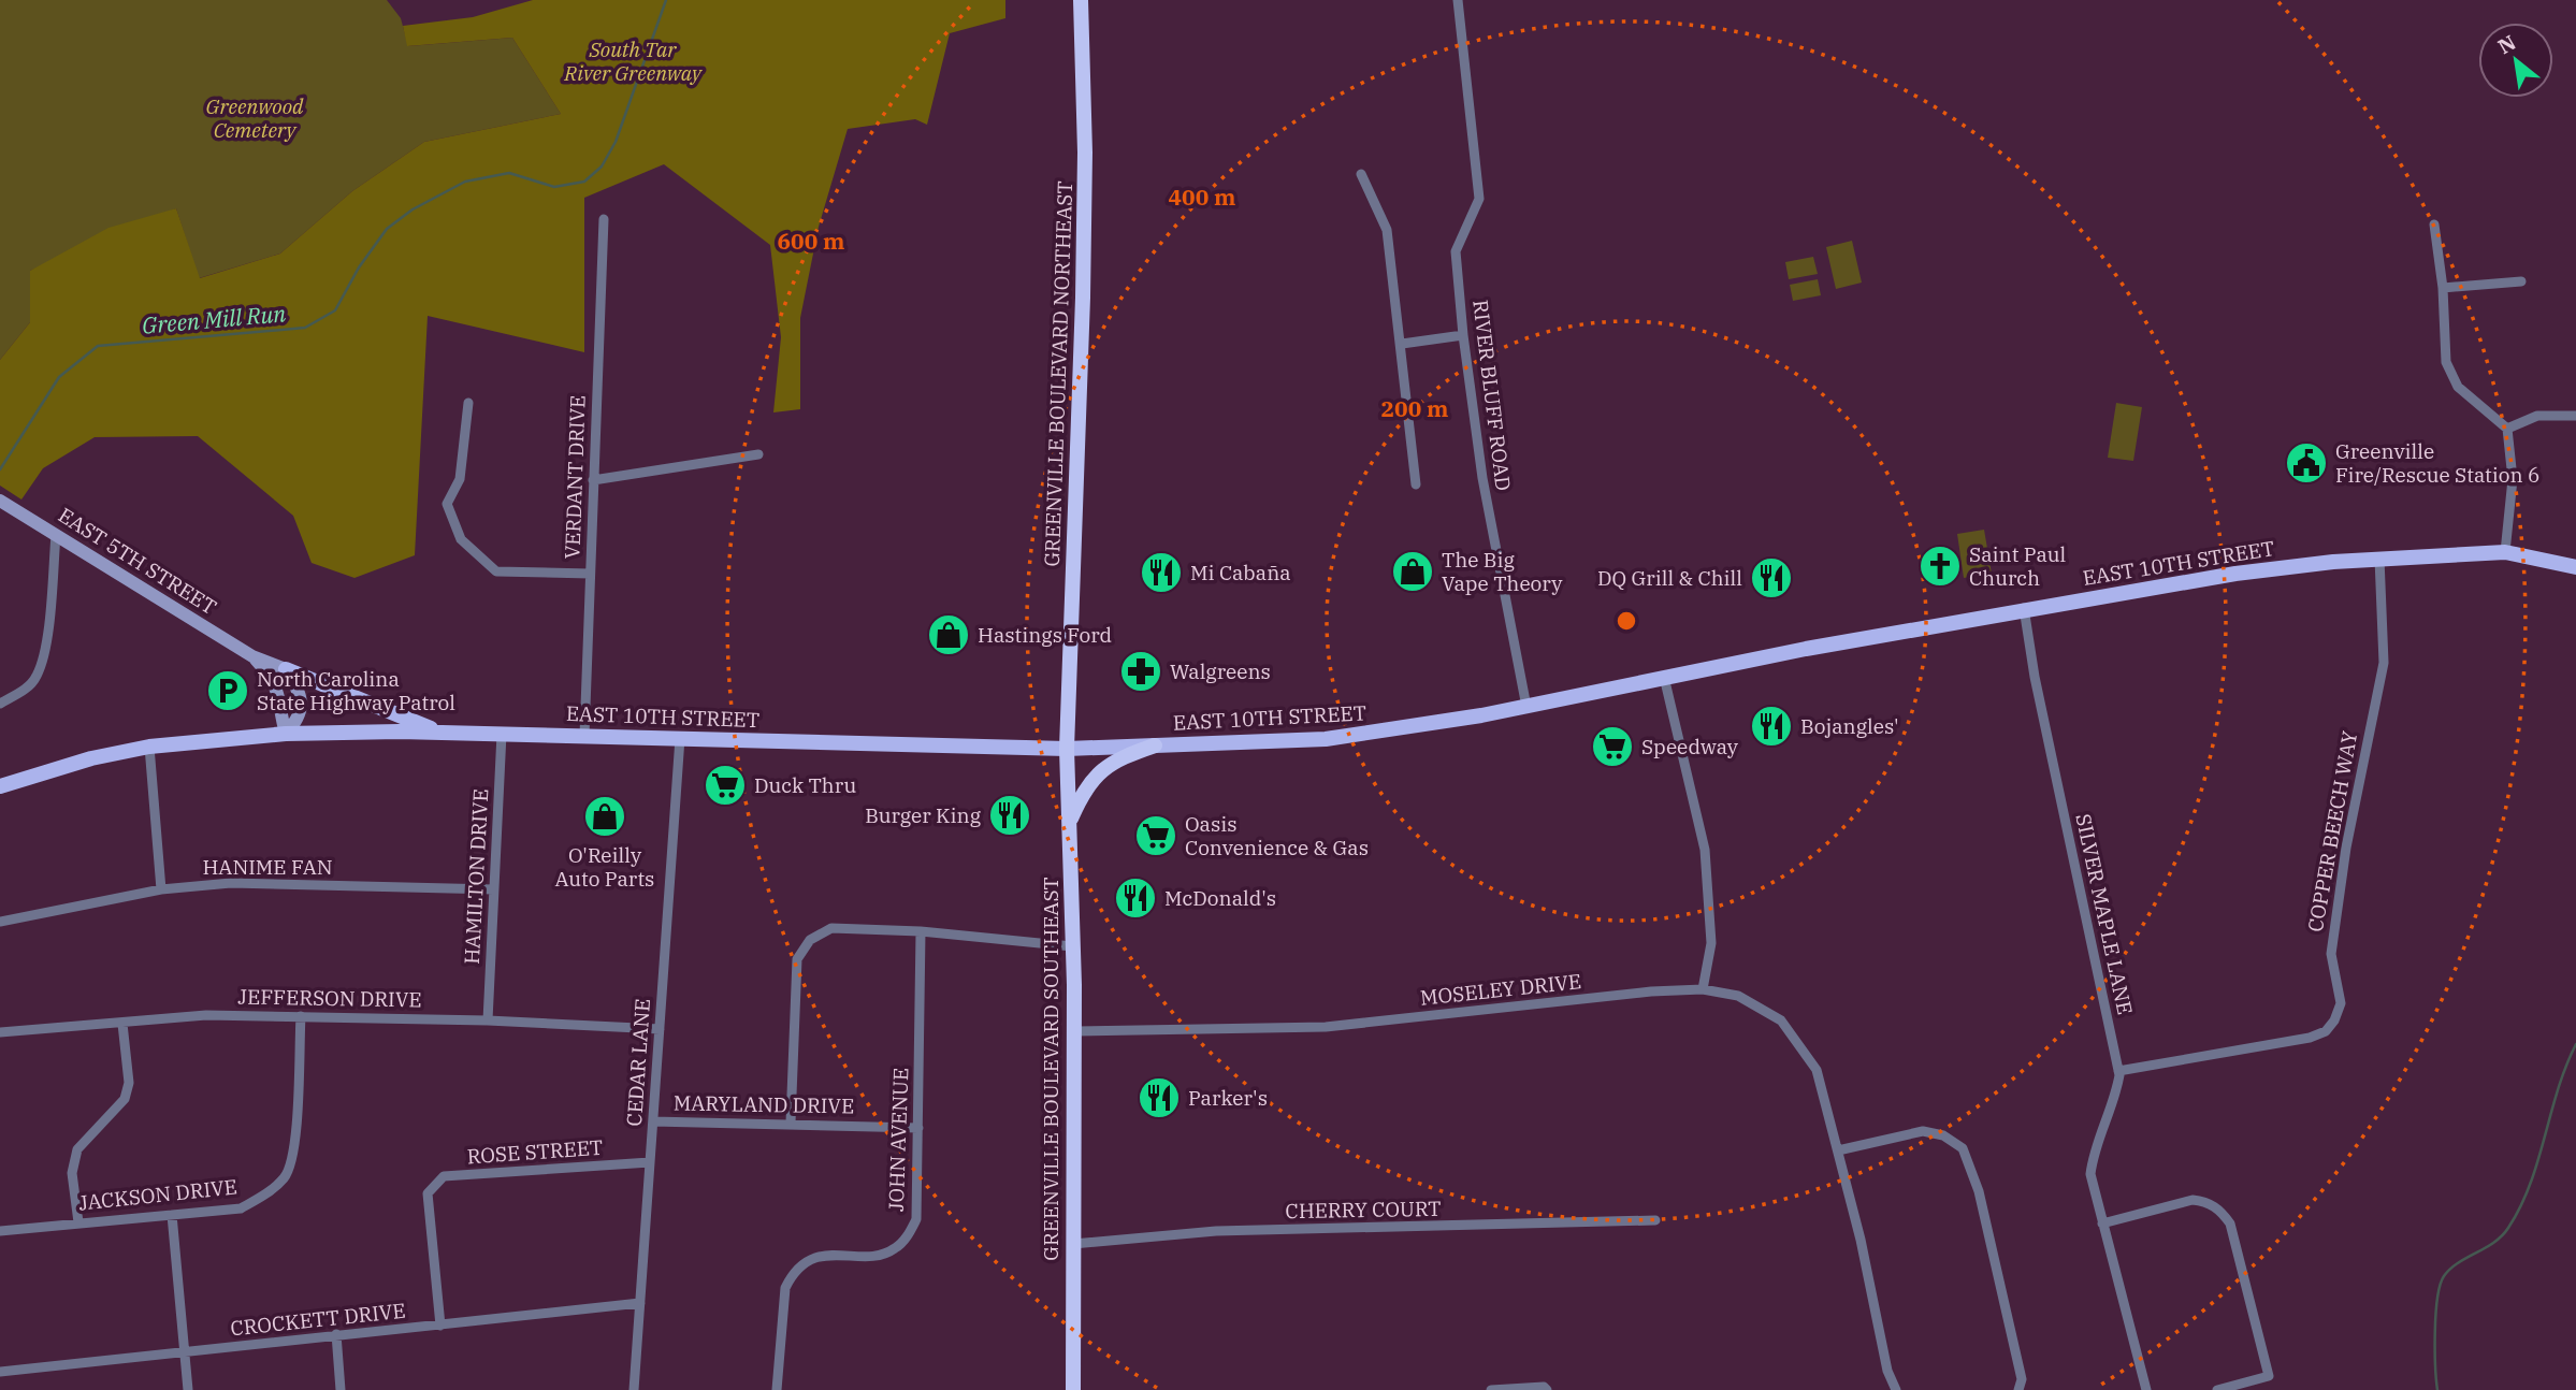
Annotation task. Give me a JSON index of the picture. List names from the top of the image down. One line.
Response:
{"streets":{"highway":["GREENVILLE BOULEVARD NORTHEAST","GREENVILLE BOULEVARD SOUTHEAST"],"main road":["EAST 5TH STREET","EAST 10TH STREET"],"street":["RIVER BLUFF ROAD","VERDANT DRIVE","COPPER BEECH WAY","HANIME FAN","HAMILTON DRIVE","SILVER MAPLE LANE","MOSELEY DRIVE","JEFFERSON DRIVE","CEDAR LANE","MARYLAND DRIVE","JOHN AVENUE","ROSE STREET","JACKSON DRIVE","CHERRY COURT","CROCKETT DRIVE"]},"crossings":[["GREENVILLE BOULEVARD NORTHEAST","EAST 10TH STREET"],["GREENVILLE BOULEVARD NORTHEAST","GREENVILLE BOULEVARD SOUTHEAST"],["RIVER BLUFF ROAD","EAST 10TH STREET"],["VERDANT DRIVE","EAST 10TH STREET"],["EAST 5TH STREET","EAST 10TH STREET"],["EAST 10TH STREET","COPPER BEECH WAY"],["EAST 10TH STREET","HAMILTON DRIVE"],["EAST 10TH STREET","SILVER MAPLE LANE"],["EAST 10TH STREET","CEDAR LANE"],["EAST 10TH STREET","GREENVILLE BOULEVARD SOUTHEAST"],["COPPER BEECH WAY","SILVER MAPLE LANE"],["HANIME FAN","HAMILTON DRIVE"],["HAMILTON DRIVE","JEFFERSON DRIVE"],["MOSELEY DRIVE","GREENVILLE BOULEVARD SOUTHEAST"],["JEFFERSON DRIVE","CEDAR LANE"],["JEFFERSON DRIVE","JACKSON DRIVE"],["CEDAR LANE","MARYLAND DRIVE"],["CEDAR LANE","ROSE STREET"],["CEDAR LANE","CROCKETT DRIVE"],["GREENVILLE BOULEVARD SOUTHEAST","CHERRY COURT"],["MARYLAND DRIVE","JOHN AVENUE"],["ROSE STREET","CROCKETT DRIVE"]],"water":["Green Mill Run"],"parks":["South Tar River Greenway","Greenwood Cemetery"],"places":{"public building":["Greenville Fire/Rescue Station 6"],"church":["Saint Paul Church"],"shop":["The Big Vape Theory","Hastings Ford","O'Reilly Auto Parts"],"restaurant":["Mi Cabaña","DQ Grill & Chill","Bojangles'","Burger King","McDonald's","Parker's"],"pharmacy":["Walgreens"],"parking":["North Carolina State Highway Patrol"],"supermarket":["Speedway","Duck Thru","Oasis Convenience & Gas"]},"north":"top left","rings":["400 m","600 m","200 m"]}
